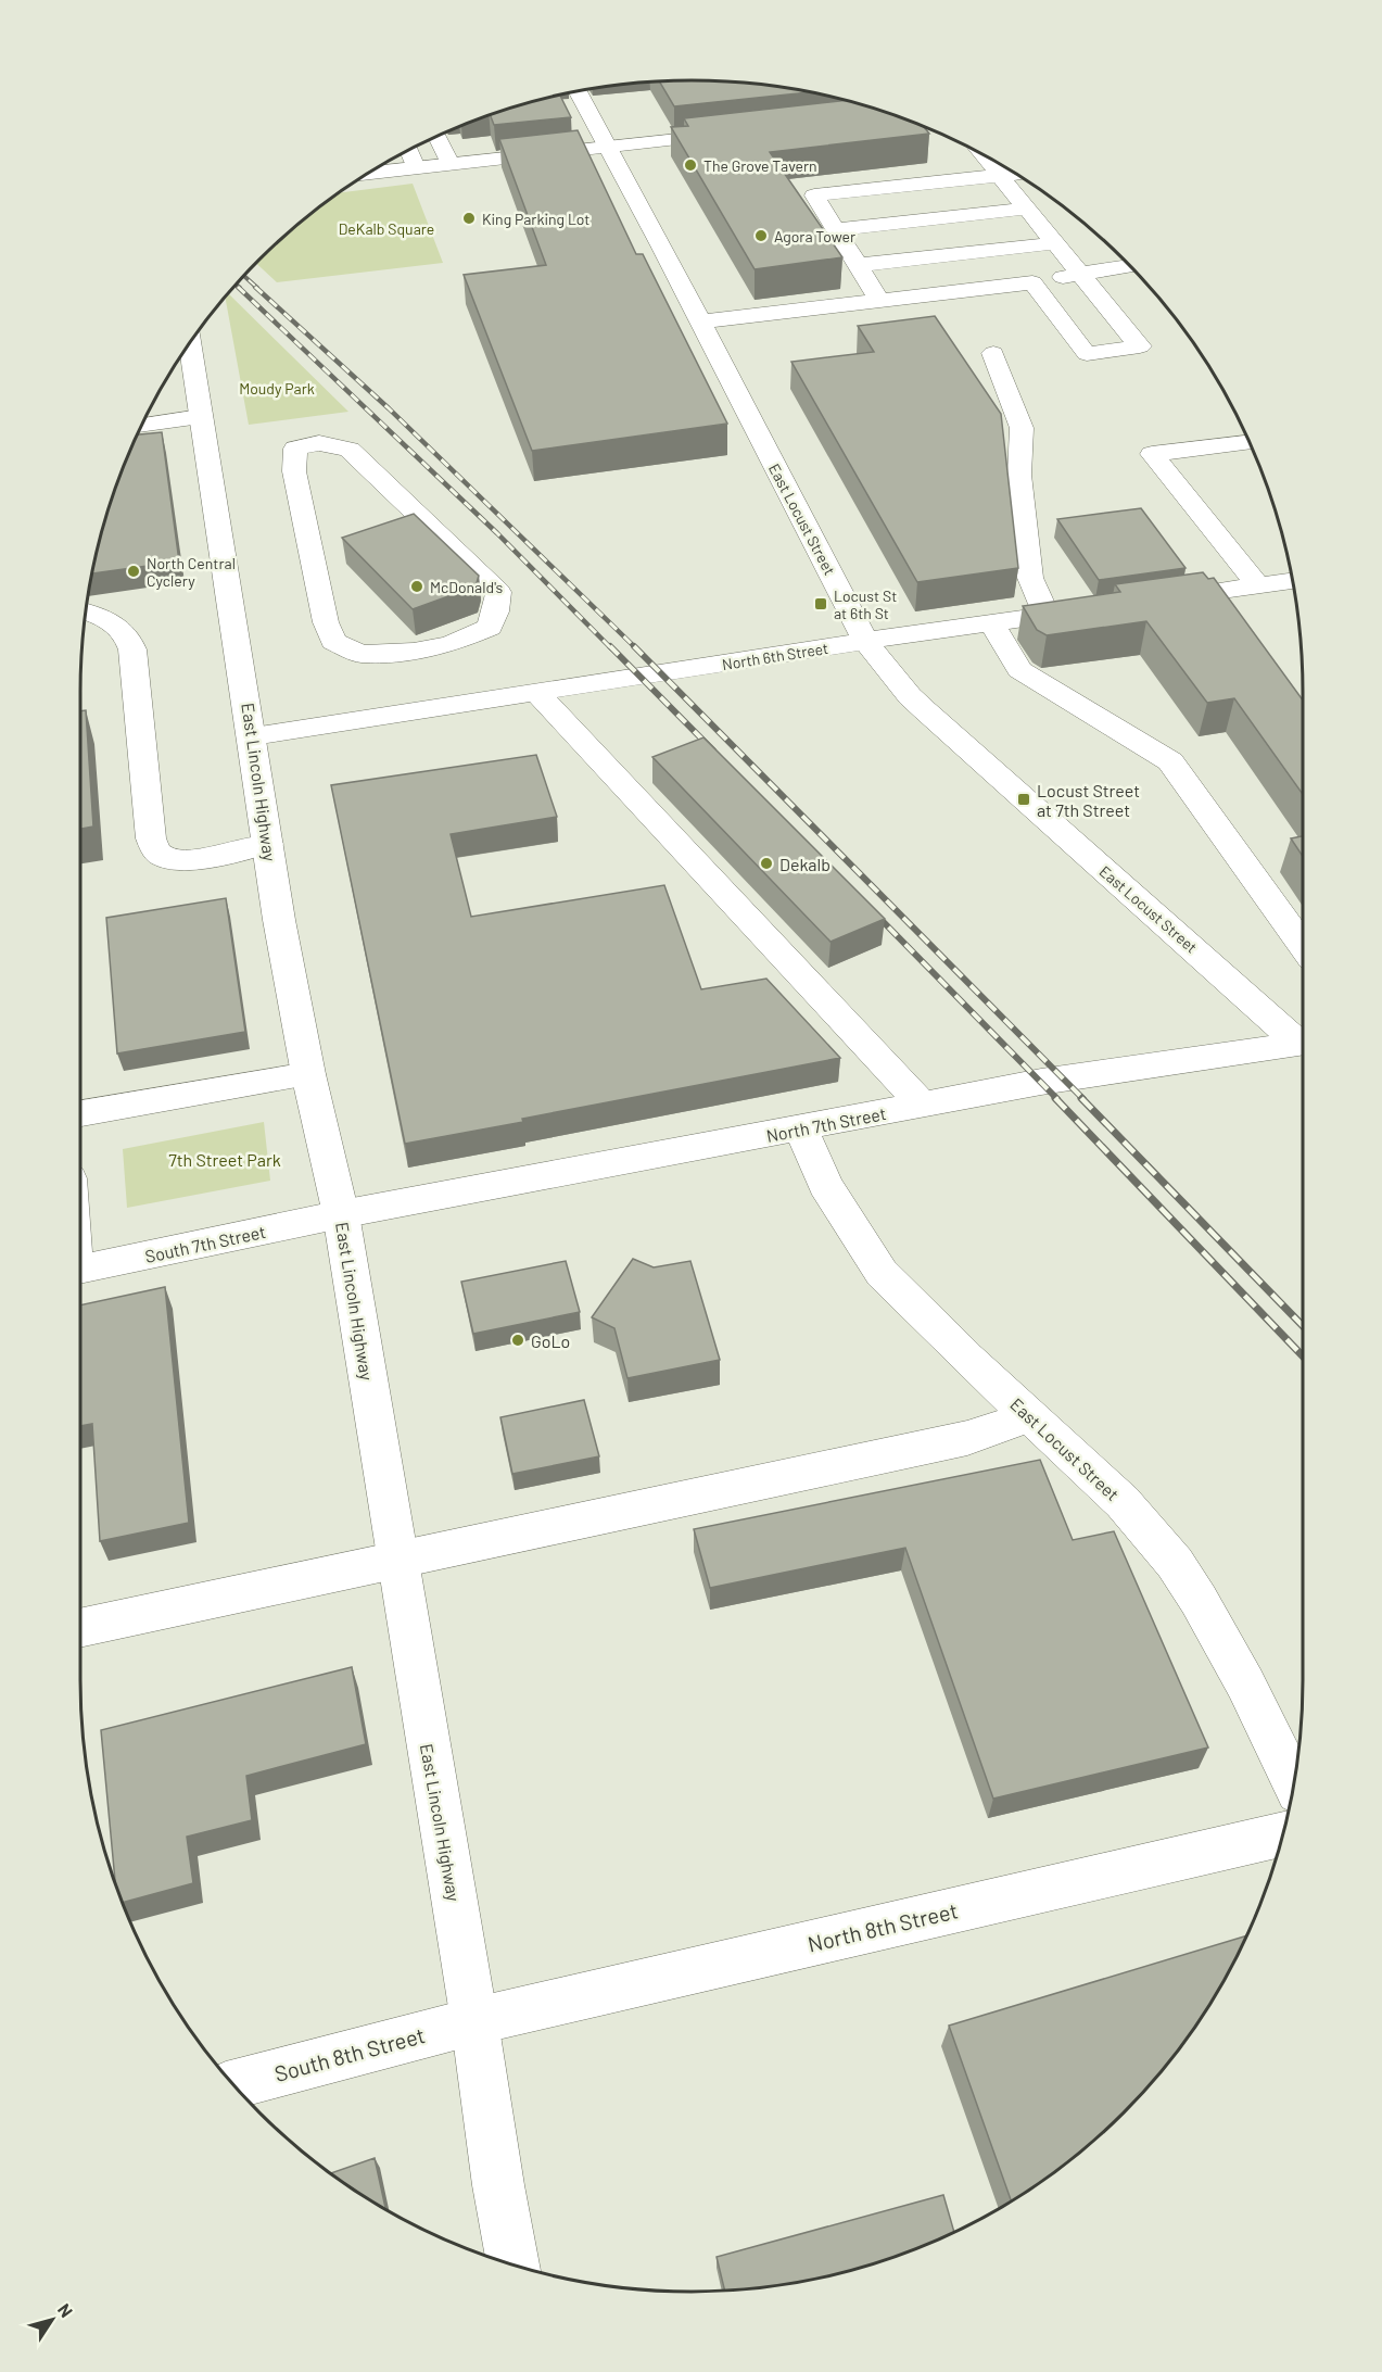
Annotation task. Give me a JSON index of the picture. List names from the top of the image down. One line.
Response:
{"streets":{"street":["East Locust Street","North 6th Street","East Lincoln Highway","North 7th Street","South 7th Street","North 8th Street","South 8th Street"]},"crossings":[["East Locust Street","North 6th Street"],["East Locust Street","North 7th Street"],["North 6th Street","East Lincoln Highway"],["East Lincoln Highway","North 7th Street"],["East Lincoln Highway","South 7th Street"],["East Lincoln Highway","North 8th Street"],["East Lincoln Highway","South 8th Street"],["North 7th Street","South 7th Street"],["North 8th Street","South 8th Street"]],"parks":["DeKalb Square","Moudy Park","7th Street Park"],"places":{"other":["The Grove Tavern","King Parking Lot","Agora Tower","North Central Cyclery","McDonald's","Dekalb","GoLo"],"transit":["Locust St at 6th St","Locust Street at 7th Street"]},"north":"top right"}
